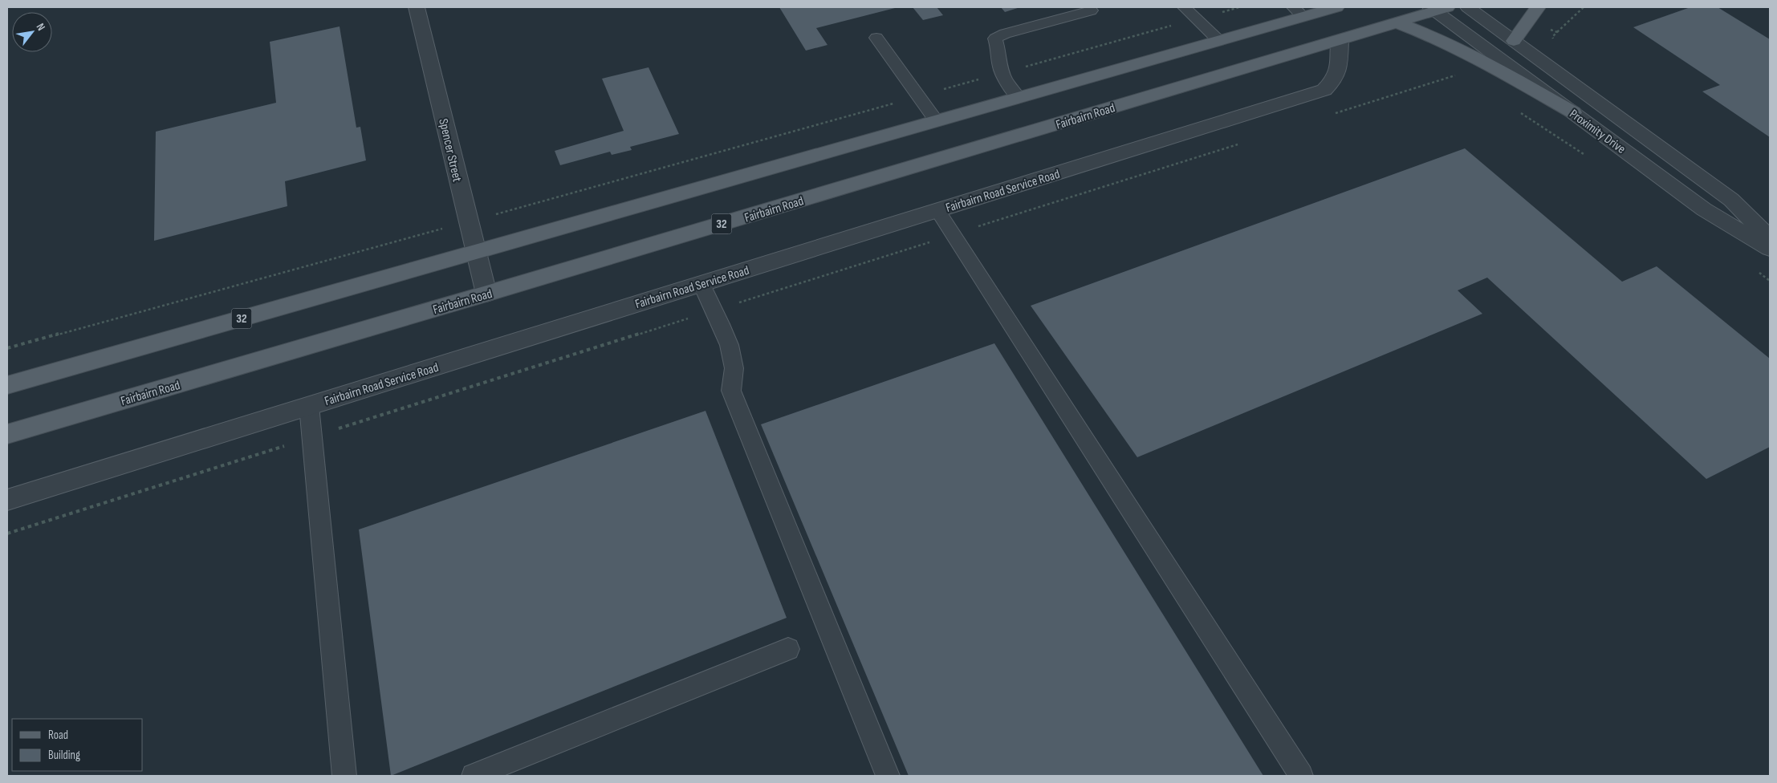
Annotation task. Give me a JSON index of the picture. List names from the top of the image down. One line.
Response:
{"streets":{"main road":["Fairbairn Road","32"],"street":["Proximity Drive","Spencer Street","Fairbairn Road Service Road"]},"crossings":[["Fairbairn Road","Proximity Drive"],["Fairbairn Road","Spencer Street"],["Fairbairn Road","Fairbairn Road Service Road"],["Spencer Street","32"]],"legend":["Road","Building"],"north":"top right"}
